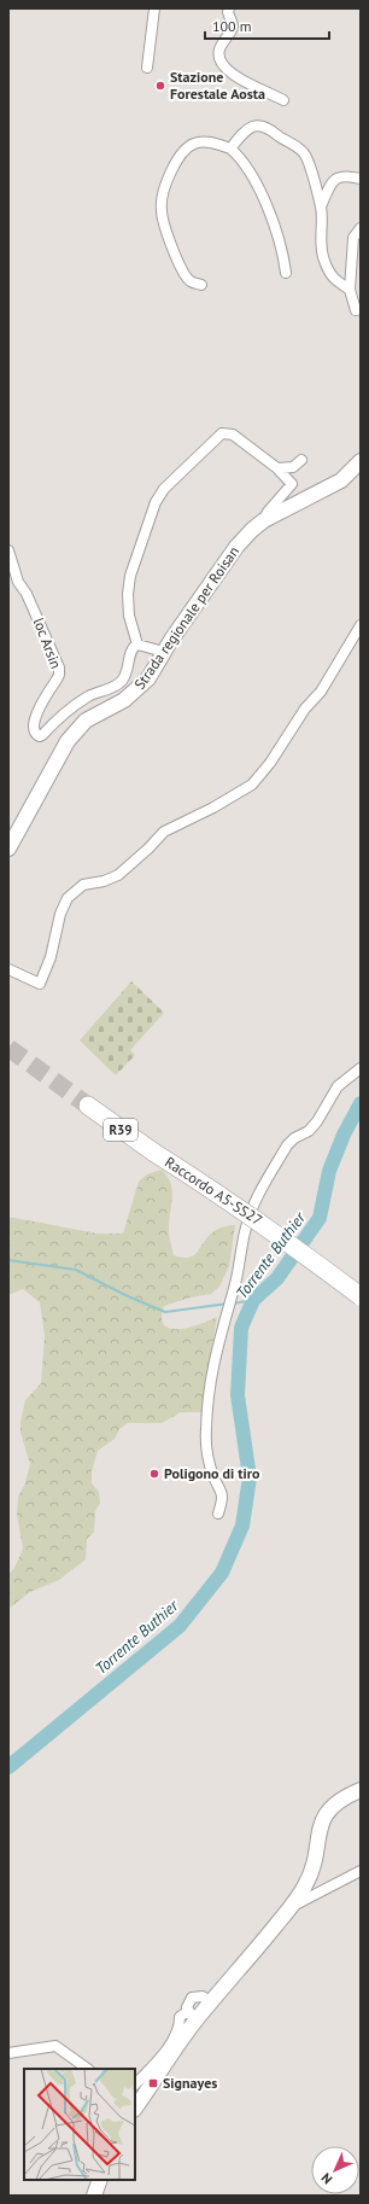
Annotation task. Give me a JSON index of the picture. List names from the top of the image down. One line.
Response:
{"streets":{"highway":["R39","Raccordo A5-SS27"],"main road":["Strada regionale per Roisan"],"street":["loc Arsin"]},"water":["Torrente Buthier"],"places":{"other":["Stazione Forestale Aosta","Poligono di tiro"],"transit":["Signayes"]},"scale_bar":"100 m","north":"bottom left"}
